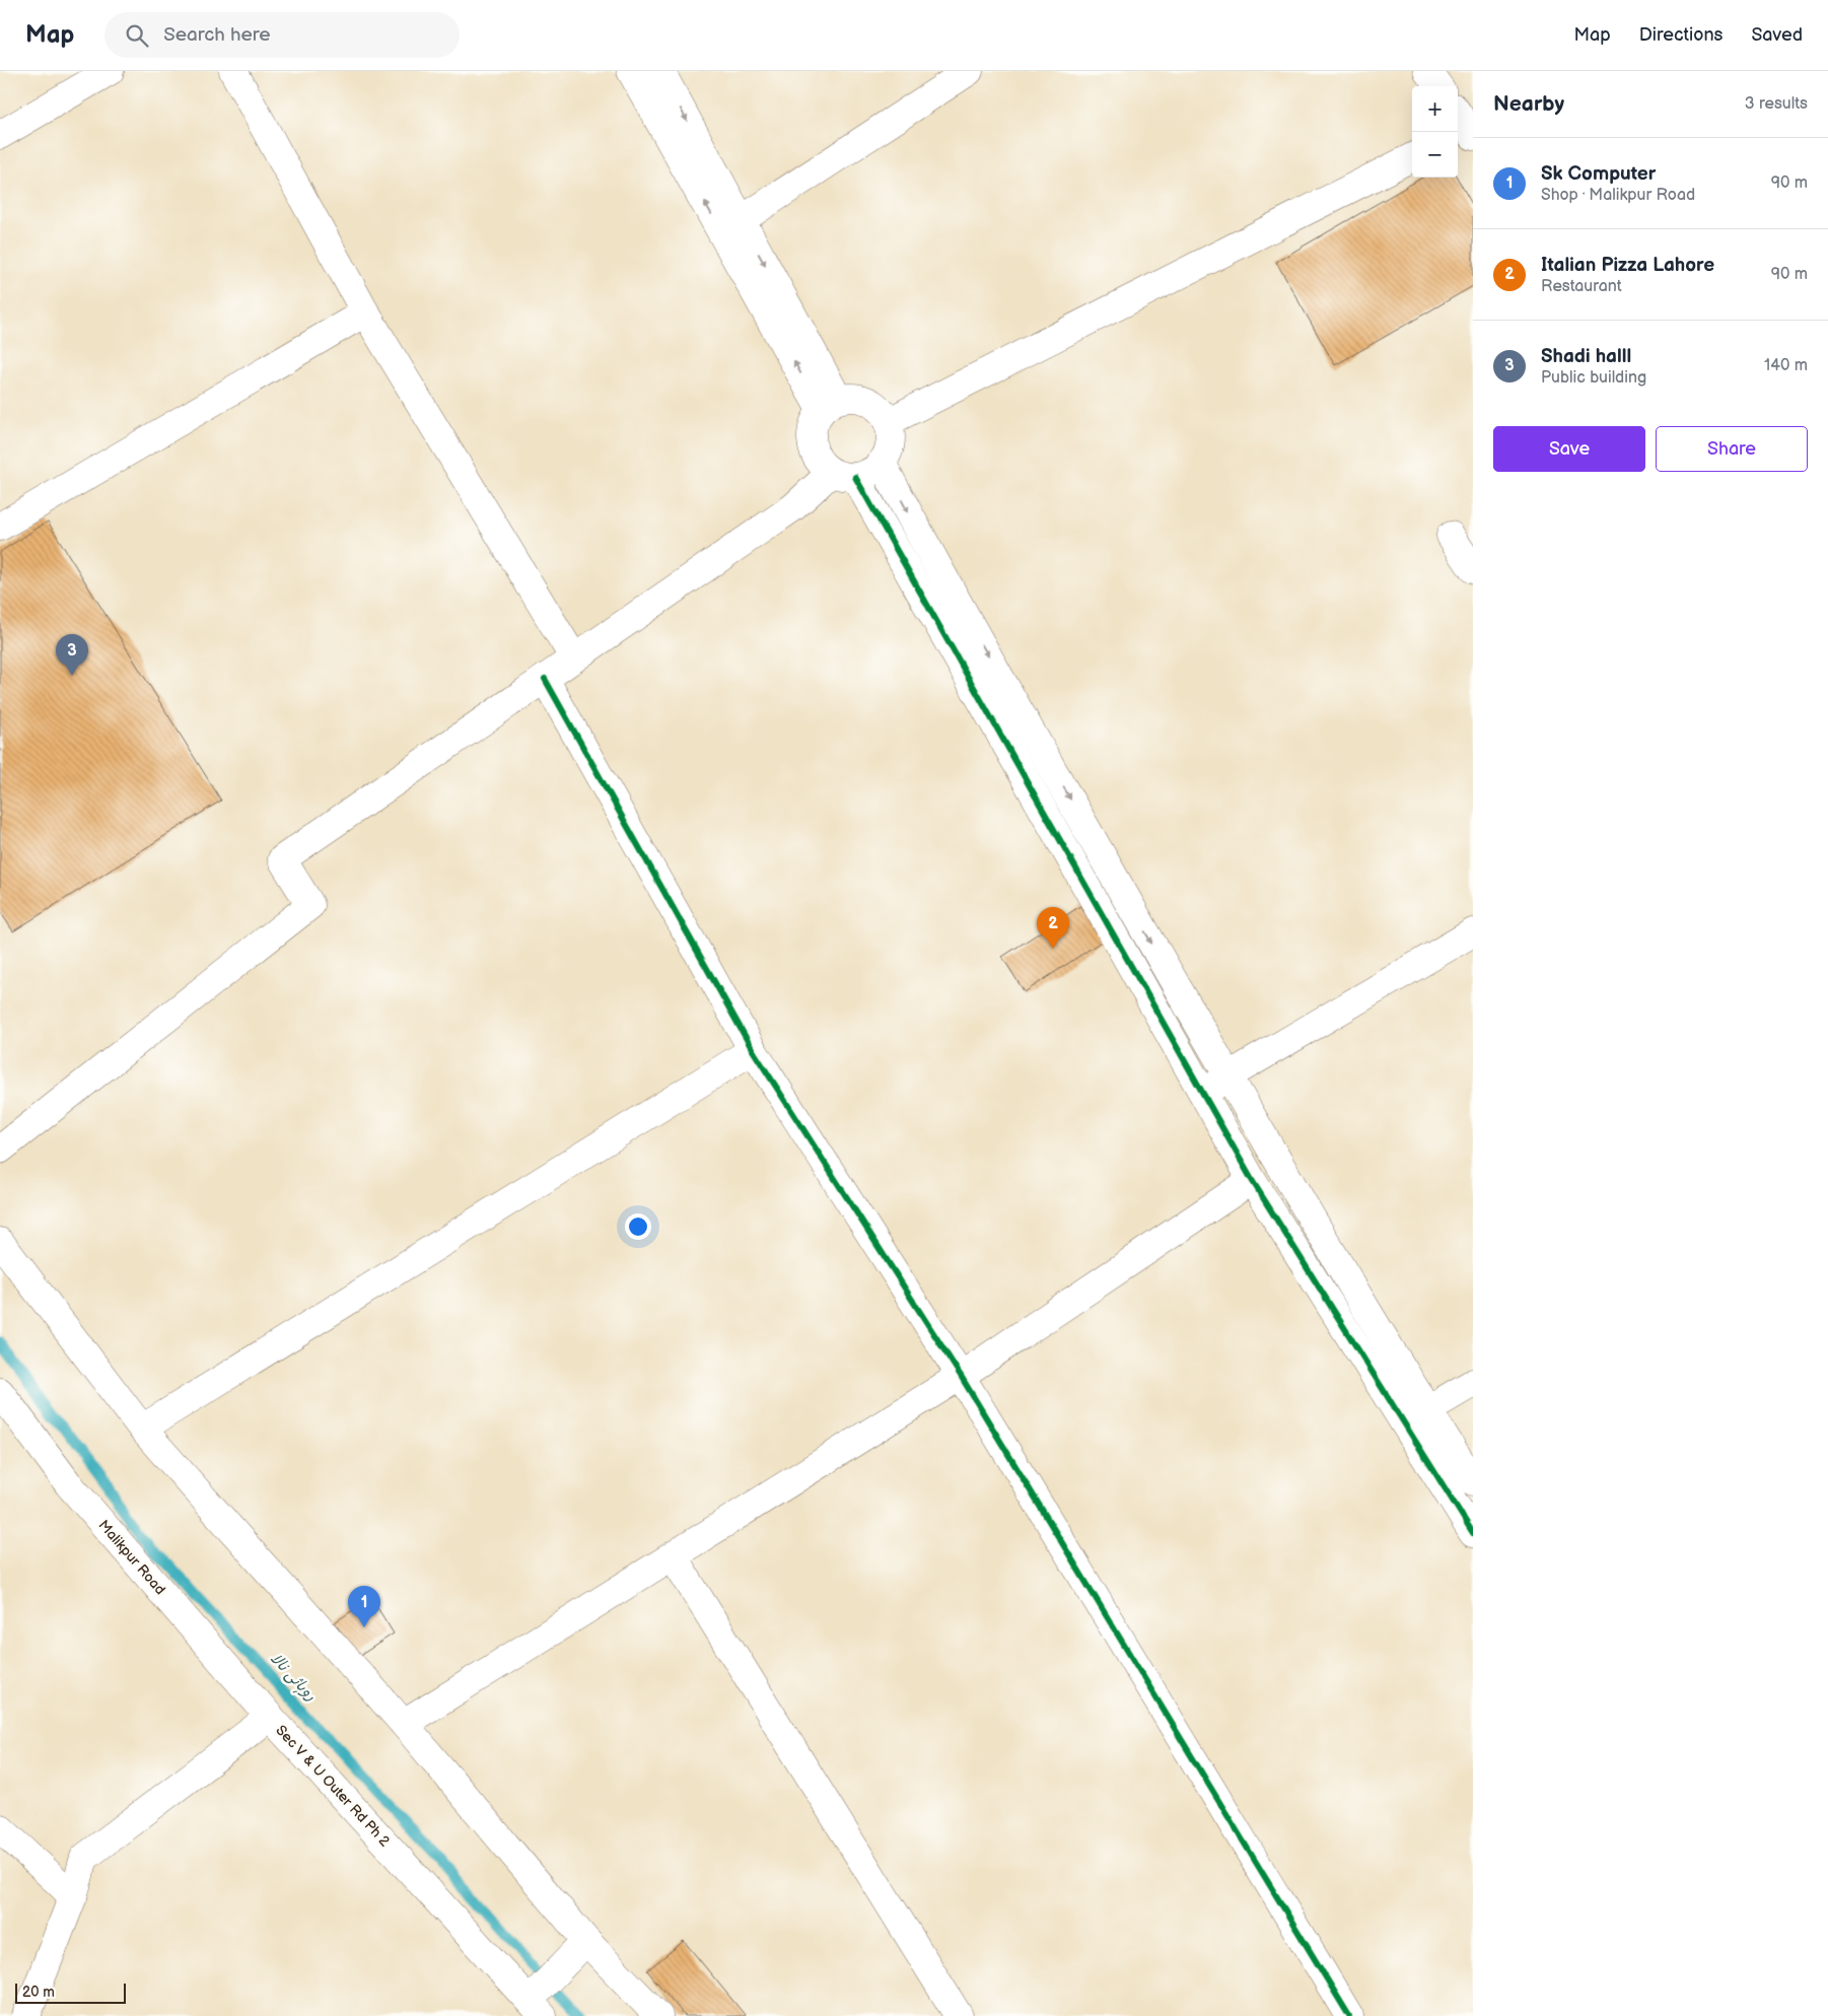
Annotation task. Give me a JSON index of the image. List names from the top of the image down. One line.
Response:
{"streets":{"street":["Malikpur Road","Sec V & U Outer Rd Ph 2"]},"crossings":[["Malikpur Road","Sec V & U Outer Rd Ph 2"]],"water":["روہائی نالا"],"scale_bar":"20 m","page":{"header":"Map","search":"Search here","nav":["Map","Directions","Saved"],"heading":["Nearby","3 results"],"map_buttons":["+","−"],"list":[{"mark":"1","name":"Sk Computer","note":"Shop · Malikpur Road","value":"90 m"},{"mark":"2","name":"Italian Pizza Lahore","note":"Restaurant","value":"90 m"},{"mark":"3","name":"Shadi halll","note":"Public building","value":"140 m"}],"buttons":["Save","Share"],"pins":["3","2","1"],"scale":"20 m"}}
